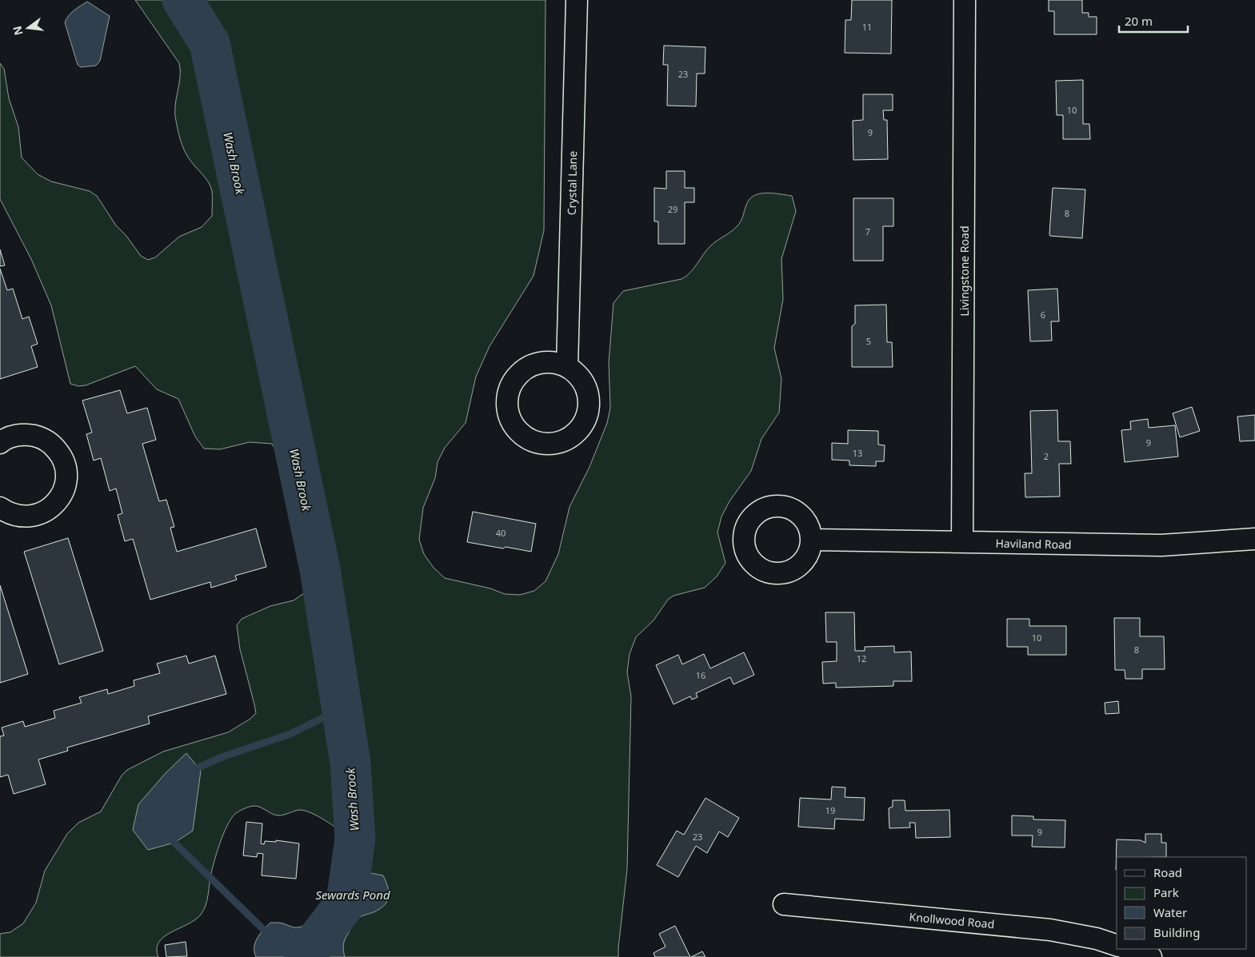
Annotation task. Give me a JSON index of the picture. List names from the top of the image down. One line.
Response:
{"streets":{"street":["Crystal Lane","Livingstone Road","Haviland Road","Knollwood Road"]},"crossings":[["Livingstone Road","Haviland Road"]],"water":["Wash Brook","Sewards Pond"],"house_numbers":["11","23","10","9","29","8","7","6","5","9","13","2","40","10","8","12","16","19","9","23"],"legend":["Road","Park","Water","Building"],"scale_bar":"20 m","north":"left"}
